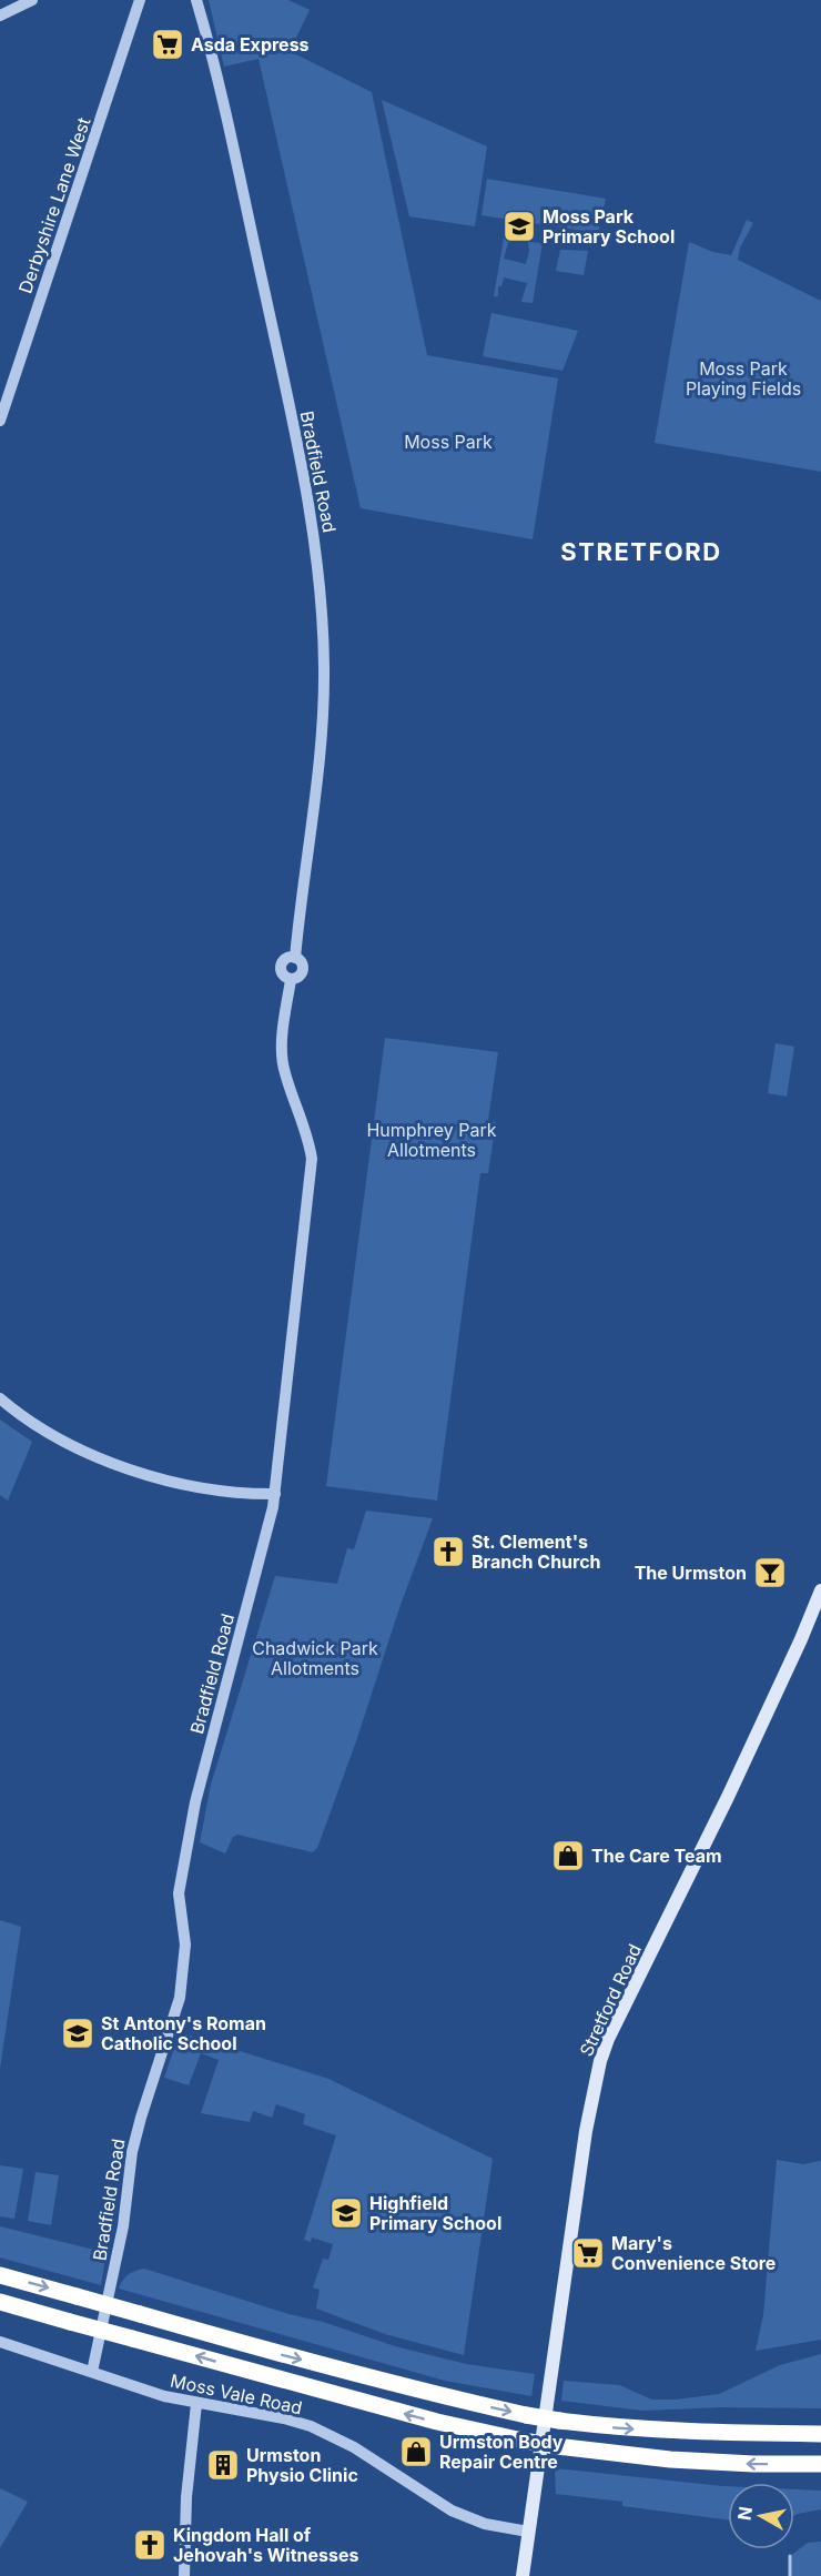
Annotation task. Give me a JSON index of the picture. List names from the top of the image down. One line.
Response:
{"streets":{"main road":["Stretford Road"],"street":["Derbyshire Lane West","Bradfield Road","Moss Vale Road"]},"crossings":[["Bradfield Road","Moss Vale Road"],["Stretford Road","Moss Vale Road"]],"districts":["STRETFORD"],"parks":["Moss Park Playing Fields","Moss Park","Humphrey Park Allotments","Chadwick Park Allotments"],"places":{"supermarket":["Asda Express","Mary's Convenience Store"],"school or university":["Moss Park Primary School","St Antony's Roman Catholic School","Highfield Primary School"],"church":["St. Clement's Branch Church","Kingdom Hall of Jehovah's Witnesses"],"bar":["The Urmston"],"shop":["The Care Team","Urmston Body Repair Centre"],"building":["Urmston Physio Clinic"]},"north":"left"}
